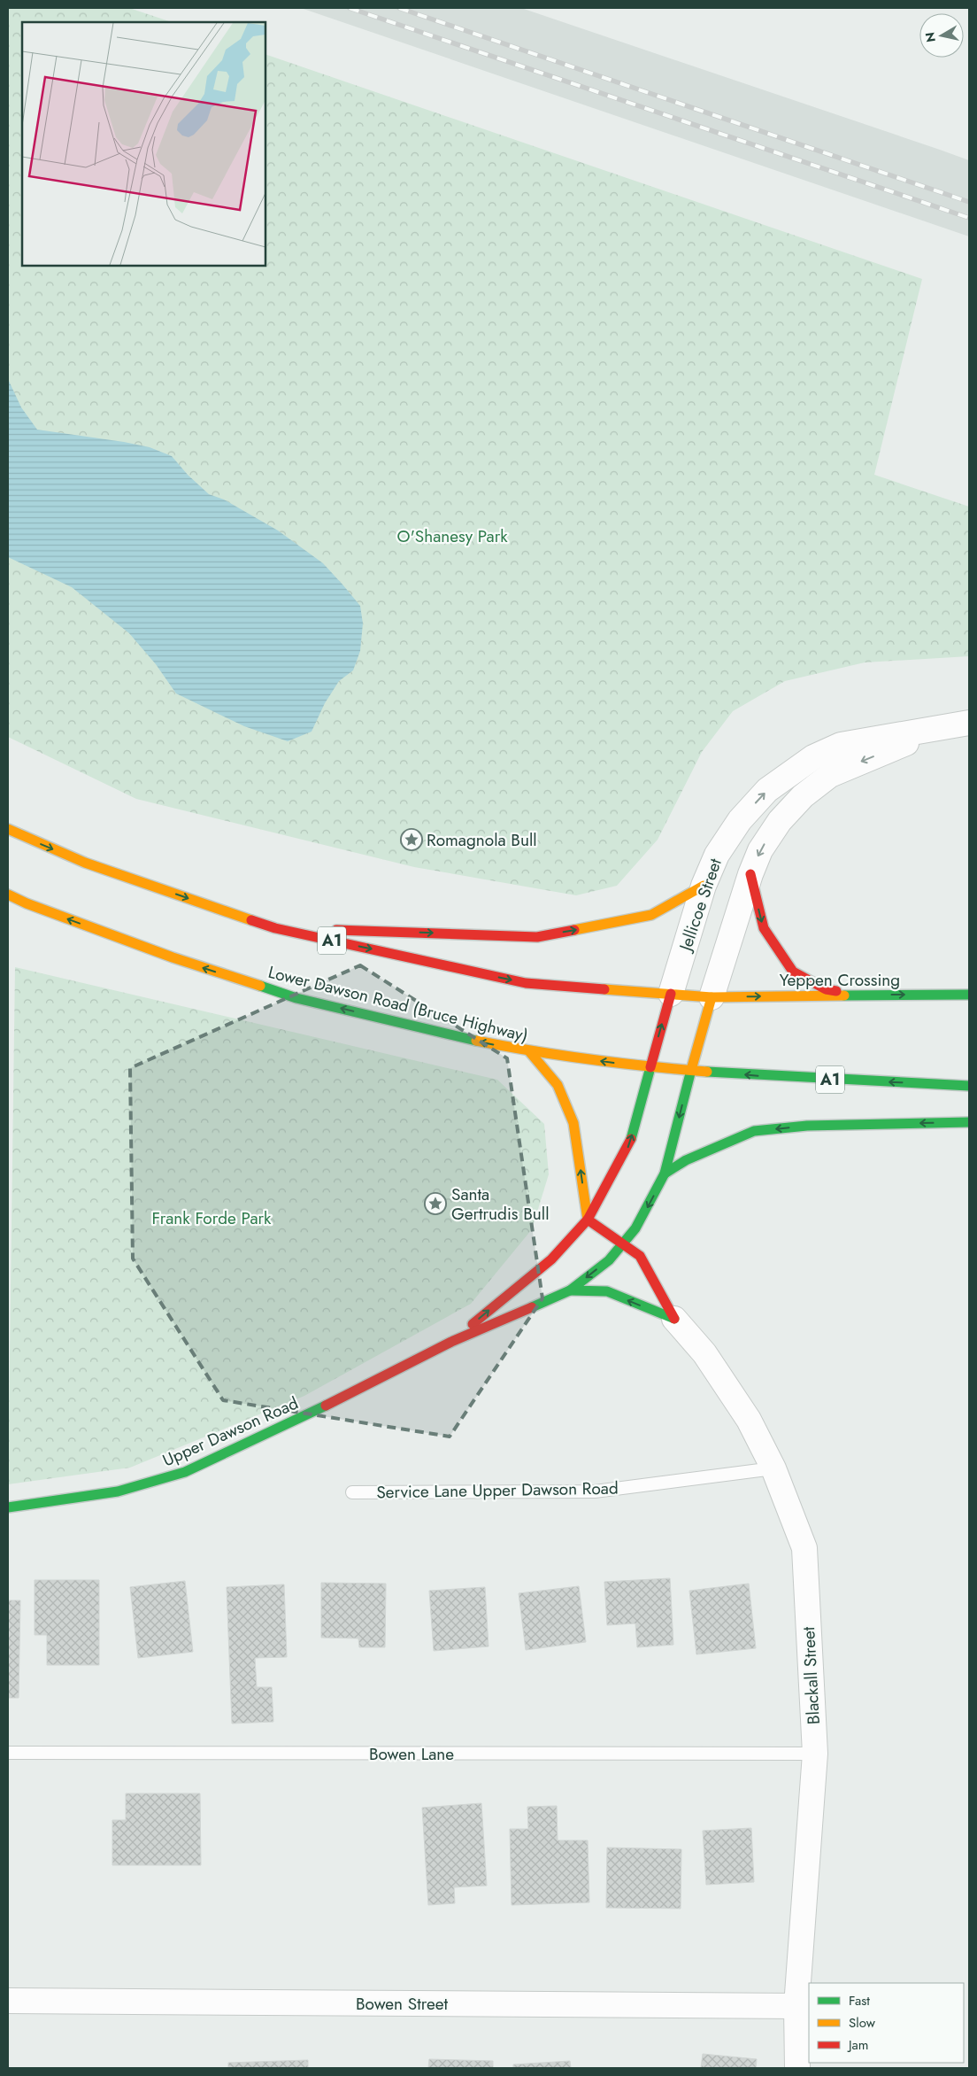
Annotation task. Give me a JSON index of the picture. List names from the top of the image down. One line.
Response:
{"streets":{"main road":["A1","Yeppen Crossing","Lower Dawson Road (Bruce Highway)","Upper Dawson Road"],"street":["Jellicoe Street","Blackall Street","Bowen Street"],"lane":["Service Lane Upper Dawson Road","Bowen Lane"]},"crossings":[["Jellicoe Street","A1"],["Jellicoe Street","Yeppen Crossing"],["Jellicoe Street","Upper Dawson Road"],["A1","Yeppen Crossing"],["A1","Lower Dawson Road (Bruce Highway)"],["A1","Upper Dawson Road"],["Yeppen Crossing","Upper Dawson Road"],["Lower Dawson Road (Bruce Highway)","Upper Dawson Road"],["Service Lane Upper Dawson Road","Blackall Street"],["Blackall Street","Bowen Lane"],["Blackall Street","Bowen Street"]],"parks":["O'Shanesy Park","Frank Forde Park"],"places":{"place":["Romagnola Bull","Santa Gertrudis Bull"]},"legend":["Fast","Slow","Jam"],"north":"left"}
